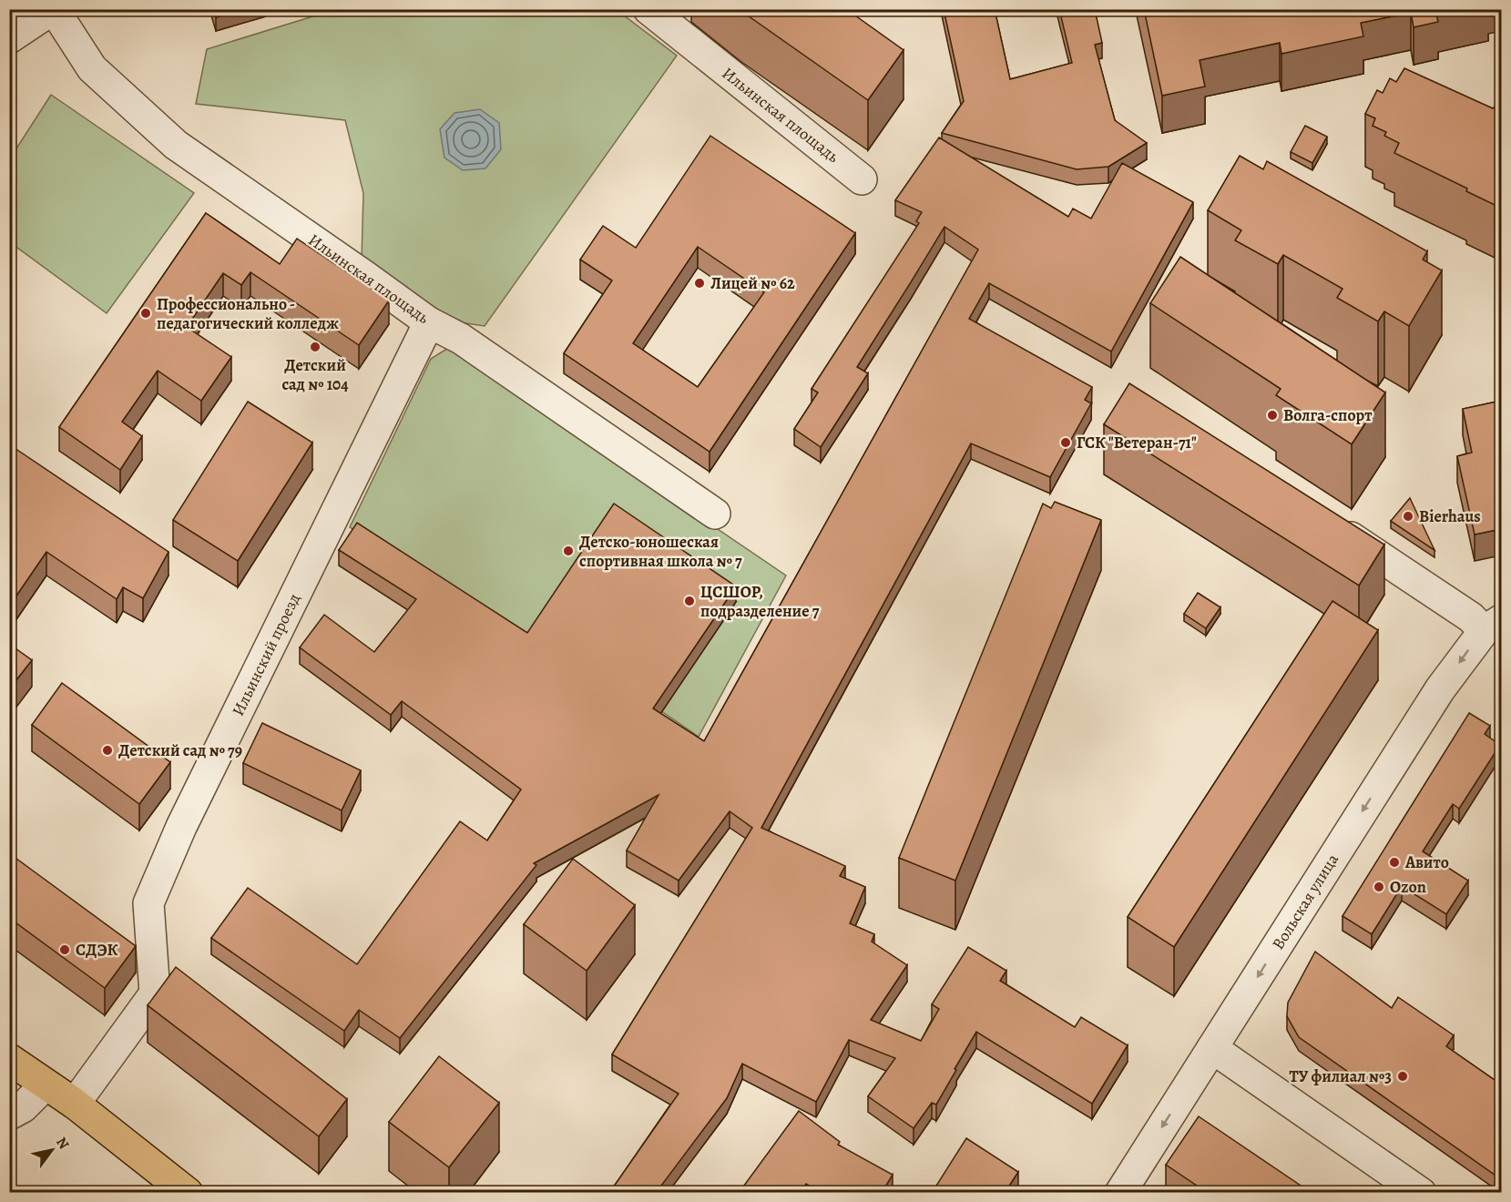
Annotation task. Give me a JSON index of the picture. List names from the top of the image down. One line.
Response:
{"streets":{"street":["Ильинская площадь","Ильинский проезд","Вольская улица"]},"crossings":[["Ильинская площадь","Ильинский проезд"]],"one_way":["Вольская улица"],"places":["Лицей № 62","Профессионально - педагогический колледж","Детский сад № 104","Волга-спорт","ГСК \"Ветеран-71\"","Bierhaus","Детско-юношеская спортивная школа № 7","ЦСШОР, подразделение 7","Детский сад № 79","Авито","Ozon","СДЭК","ТУ филиал №3"],"north":"top right"}
